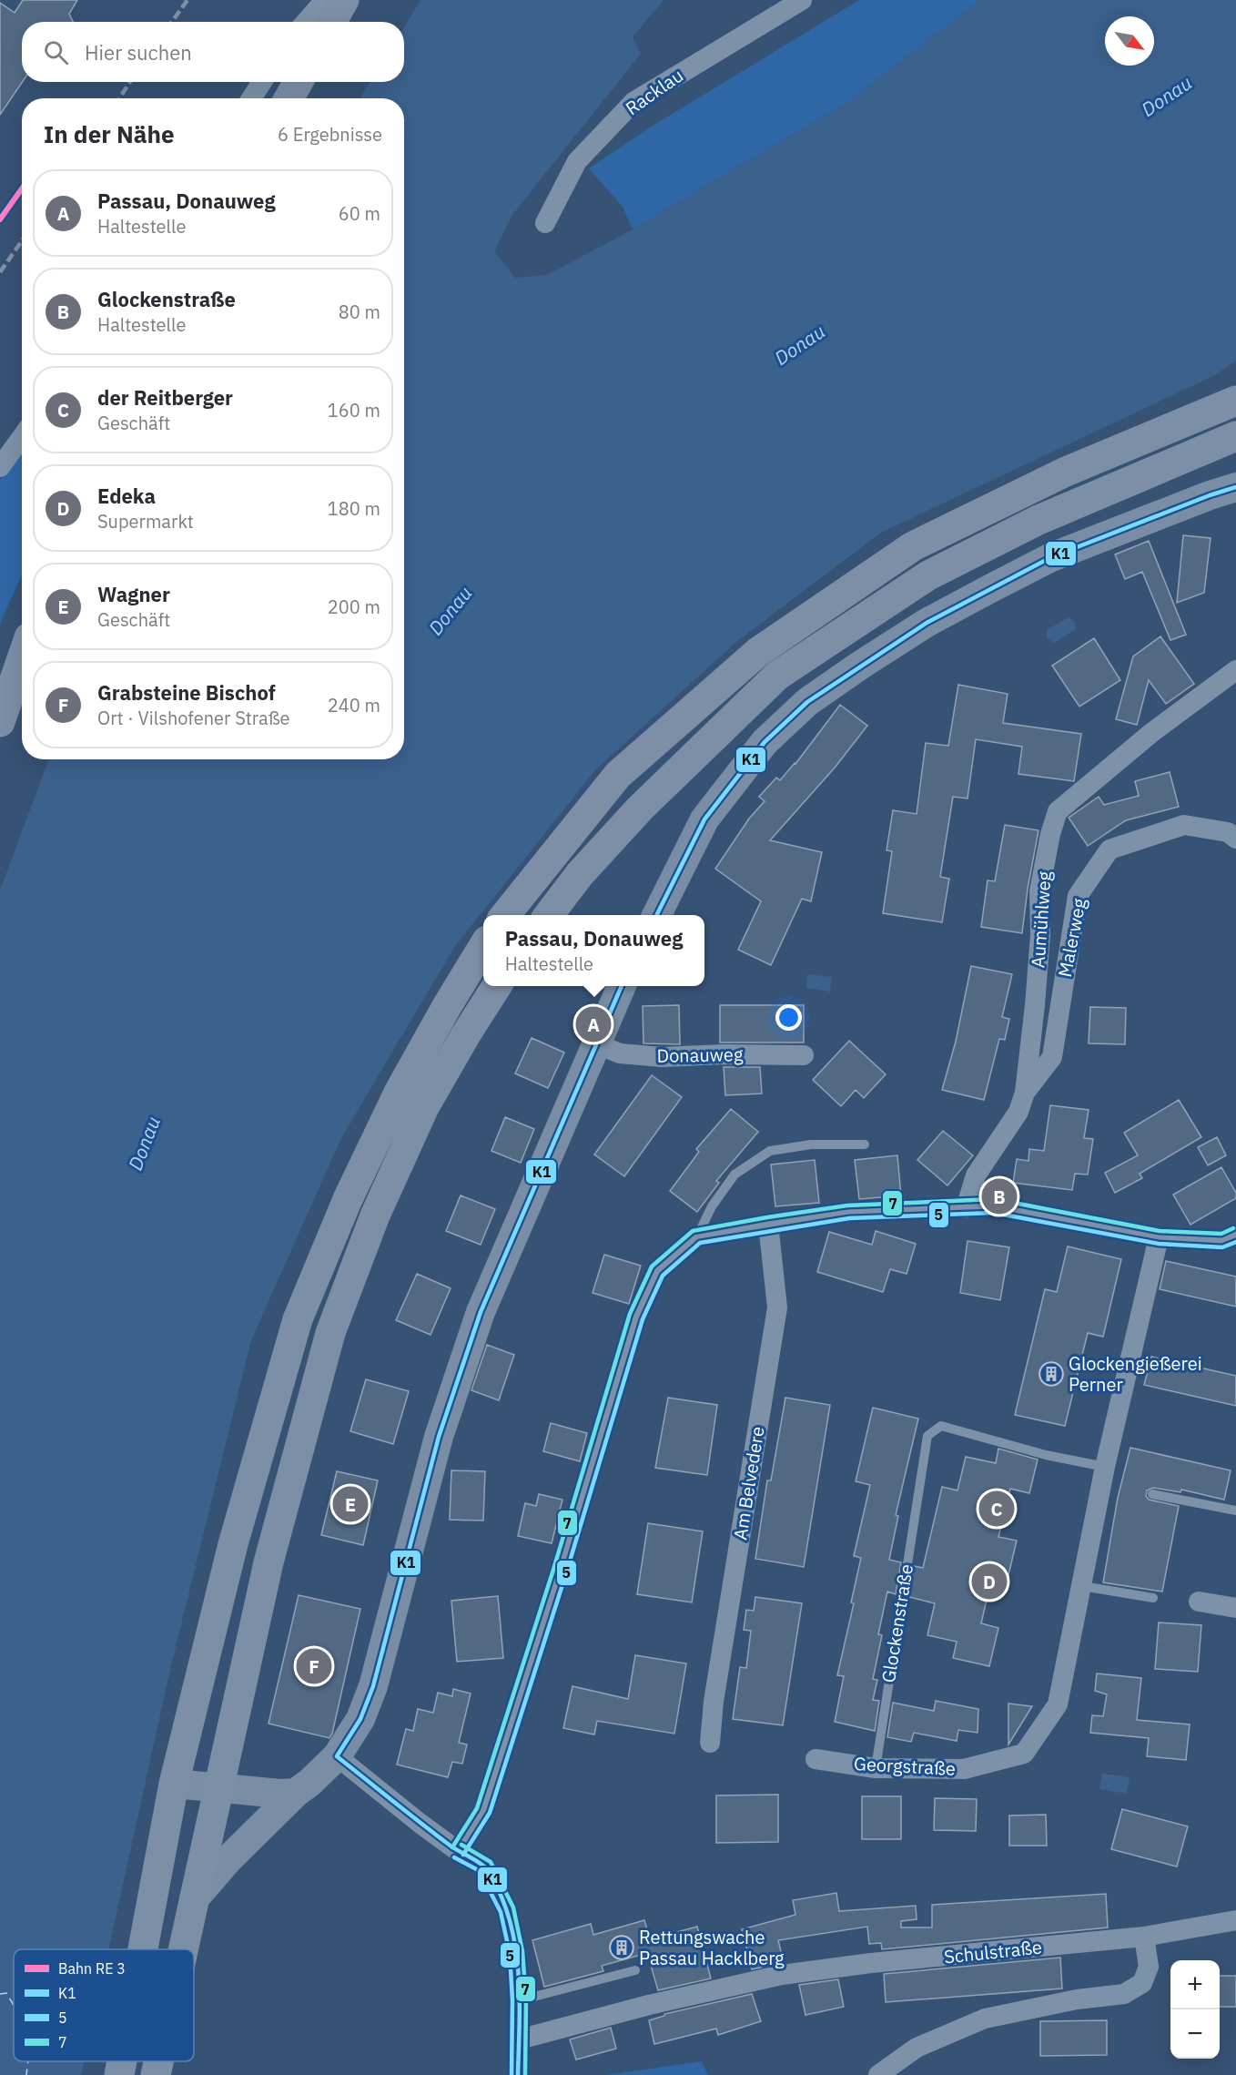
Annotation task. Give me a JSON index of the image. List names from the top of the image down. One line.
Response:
{"streets":{"street":["Racklau","Aumühlweg","Malerweg","Donauweg","Am Belvedere","Georgstraße","Schulstraße"],"lane":["Glockenstraße"]},"crossings":[["Aumühlweg","Malerweg"],["Glockenstraße","Georgstraße"]],"water":["Donau"],"places":{"building":["Glockengießerei Perner","Rettungswache Passau Hacklberg"]},"lines":["transit line K1","transit line 7","transit line 5"],"legend":["Bahn RE 3","K1","5","7"],"north":"bottom right","page":{"search":"Hier suchen","heading":["In der Nähe","6 Ergebnisse"],"list":[{"mark":"A","name":"Passau, Donauweg","note":"Haltestelle","value":"60 m"},{"mark":"B","name":"Glockenstraße","note":"Haltestelle","value":"80 m"},{"mark":"C","name":"der Reitberger","note":"Geschäft","value":"160 m"},{"mark":"D","name":"Edeka","note":"Supermarkt","value":"180 m"},{"mark":"E","name":"Wagner","note":"Geschäft","value":"200 m"},{"mark":"F","name":"Grabsteine Bischof","note":"Ort · Vilshofener Straße","value":"240 m"}],"popup":["Passau, Donauweg","Haltestelle"],"pins":["A","B","E","C","D","F"],"map_buttons":["+","−"]}}
